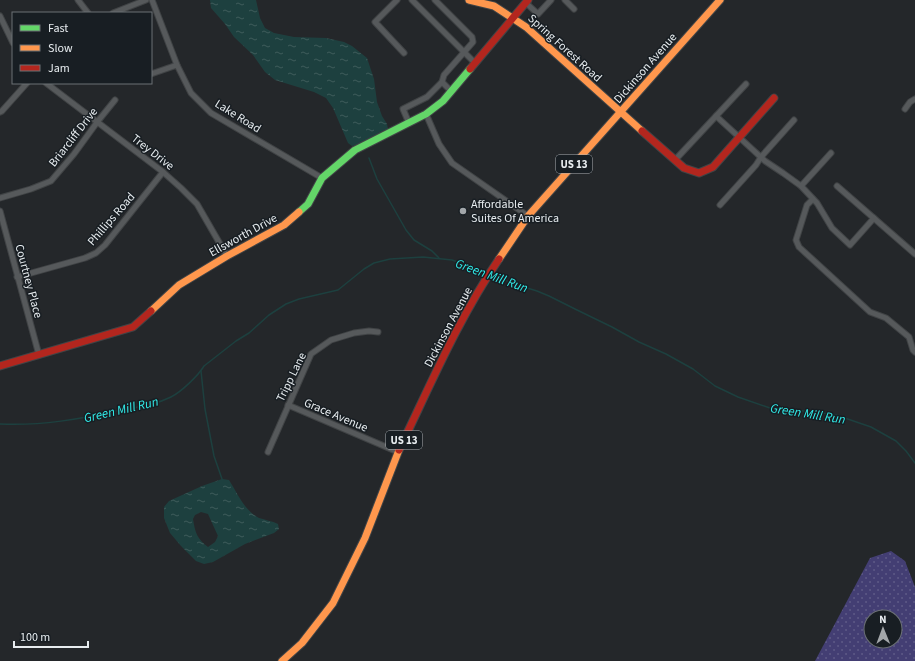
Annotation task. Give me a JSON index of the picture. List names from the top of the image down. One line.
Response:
{"streets":{"street":["Spring Forest Road","Dickinson Avenue","Lake Road","Briarcliff Drive","Trey Drive","US 13","Phillips Road","Ellsworth Drive","Courtney Place","Tripp Lane","Grace Avenue"]},"crossings":[["Spring Forest Road","Dickinson Avenue"],["Spring Forest Road","Ellsworth Drive"],["Dickinson Avenue","Grace Avenue"],["Lake Road","Ellsworth Drive"],["Briarcliff Drive","Trey Drive"],["Trey Drive","Phillips Road"],["Trey Drive","Ellsworth Drive"],["Phillips Road","Courtney Place"],["Ellsworth Drive","Courtney Place"],["Tripp Lane","Grace Avenue"]],"water":["Green Mill Run"],"places":["Affordable Suites Of America"],"legend":["Fast","Slow","Jam"],"scale_bar":"100 m","north":"top"}
